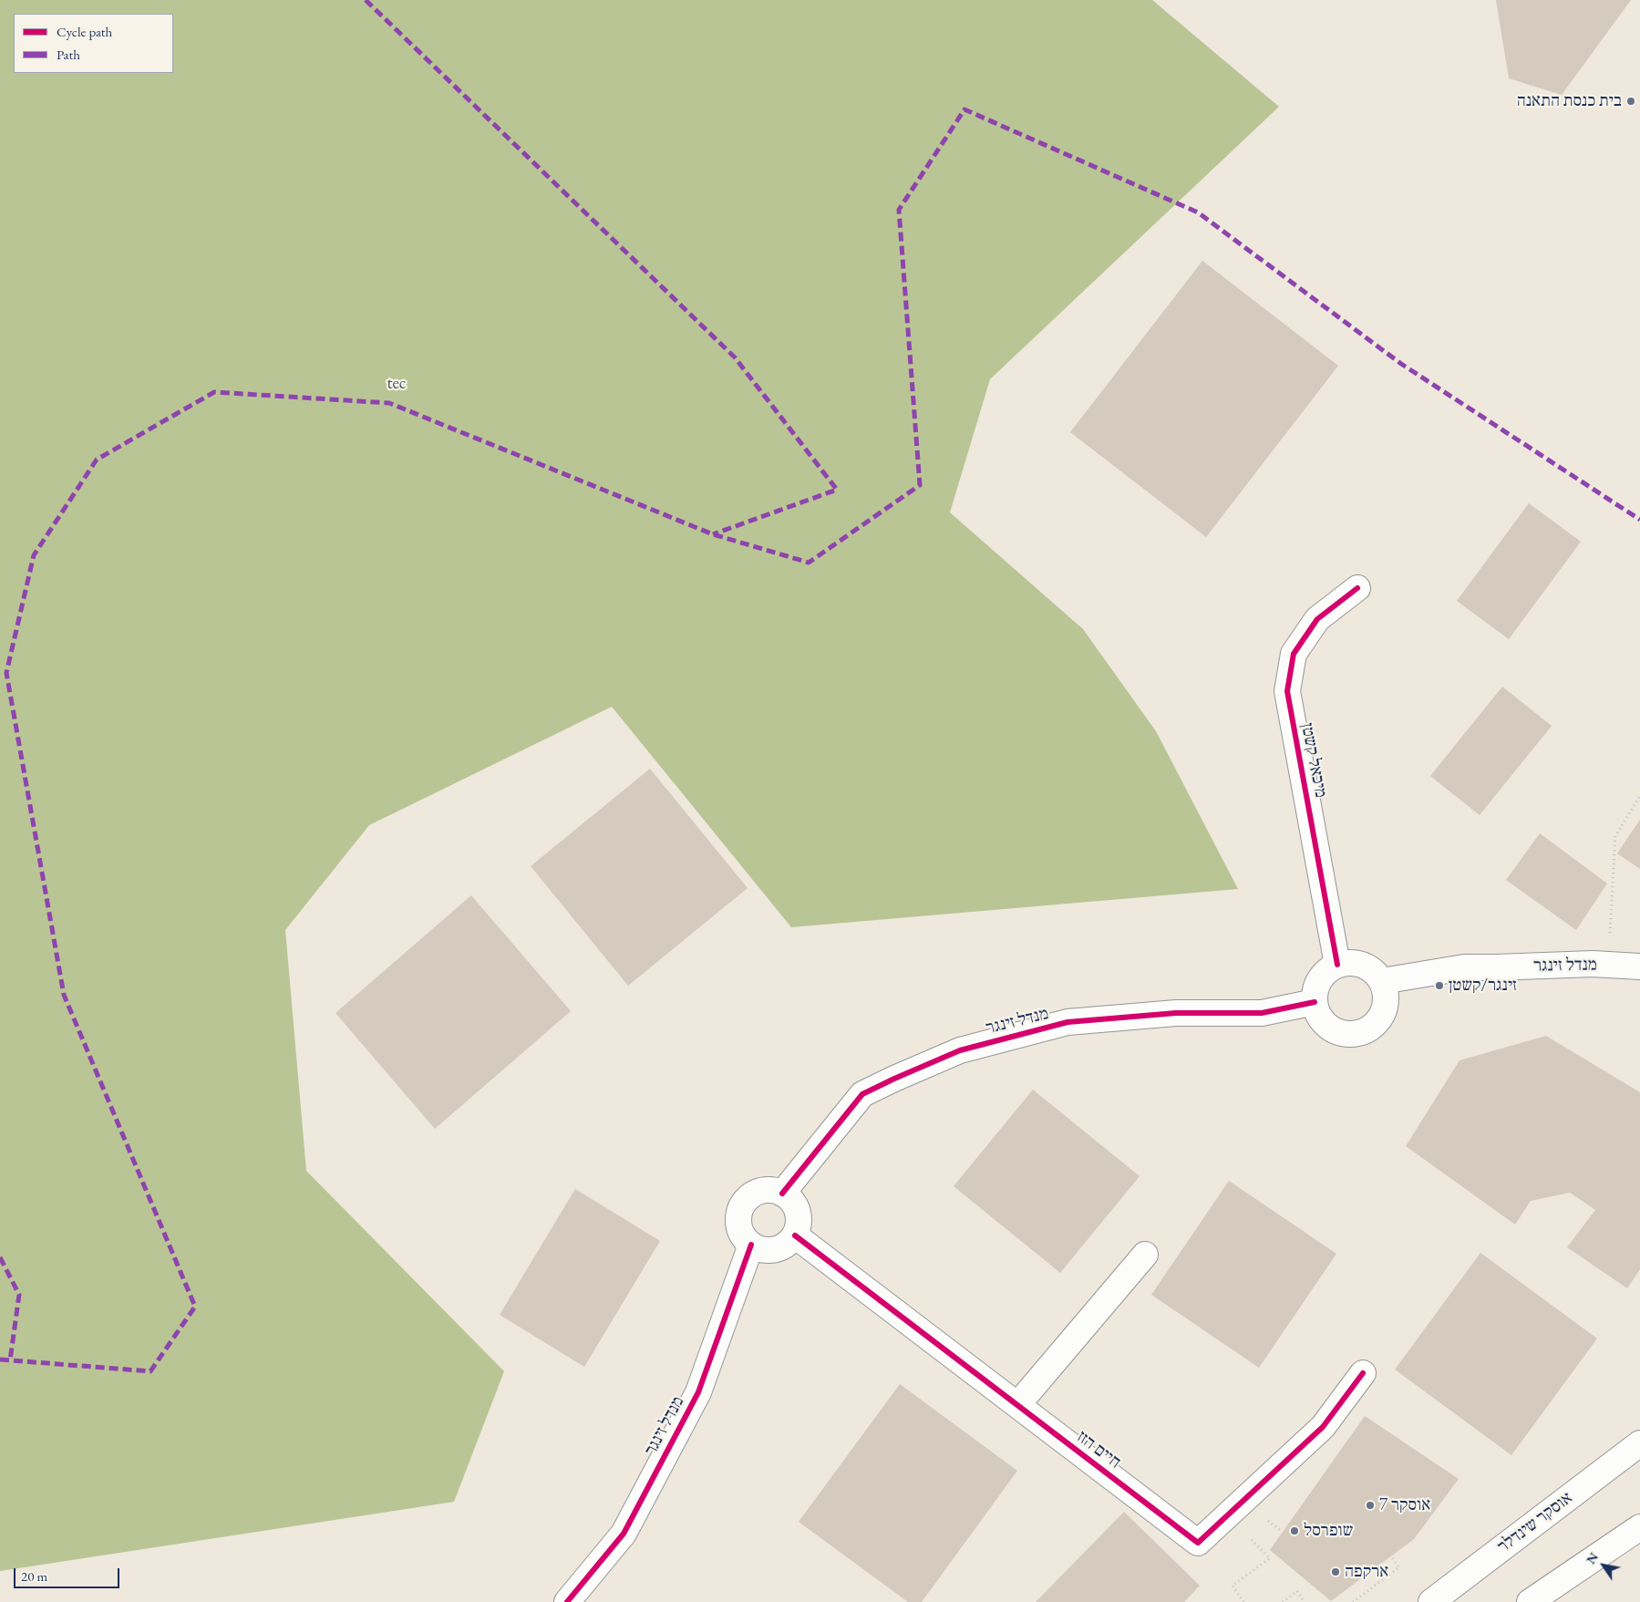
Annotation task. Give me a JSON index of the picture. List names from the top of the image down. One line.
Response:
{"streets":{"street":["מיכאל קשטן","מנדל זינגר","חיים הזז","אוסקר שינדלר"]},"crossings":[["מיכאל קשטן","מנדל זינגר"],["מנדל זינגר","חיים הזז"]],"parks":["tec"],"places":["בית כנסת התאנה","זינגר/קשטן","אוסקר 7","שופרסל","ארקפה"],"legend":["Cycle path","Path"],"scale_bar":"20 m","north":"top left"}
